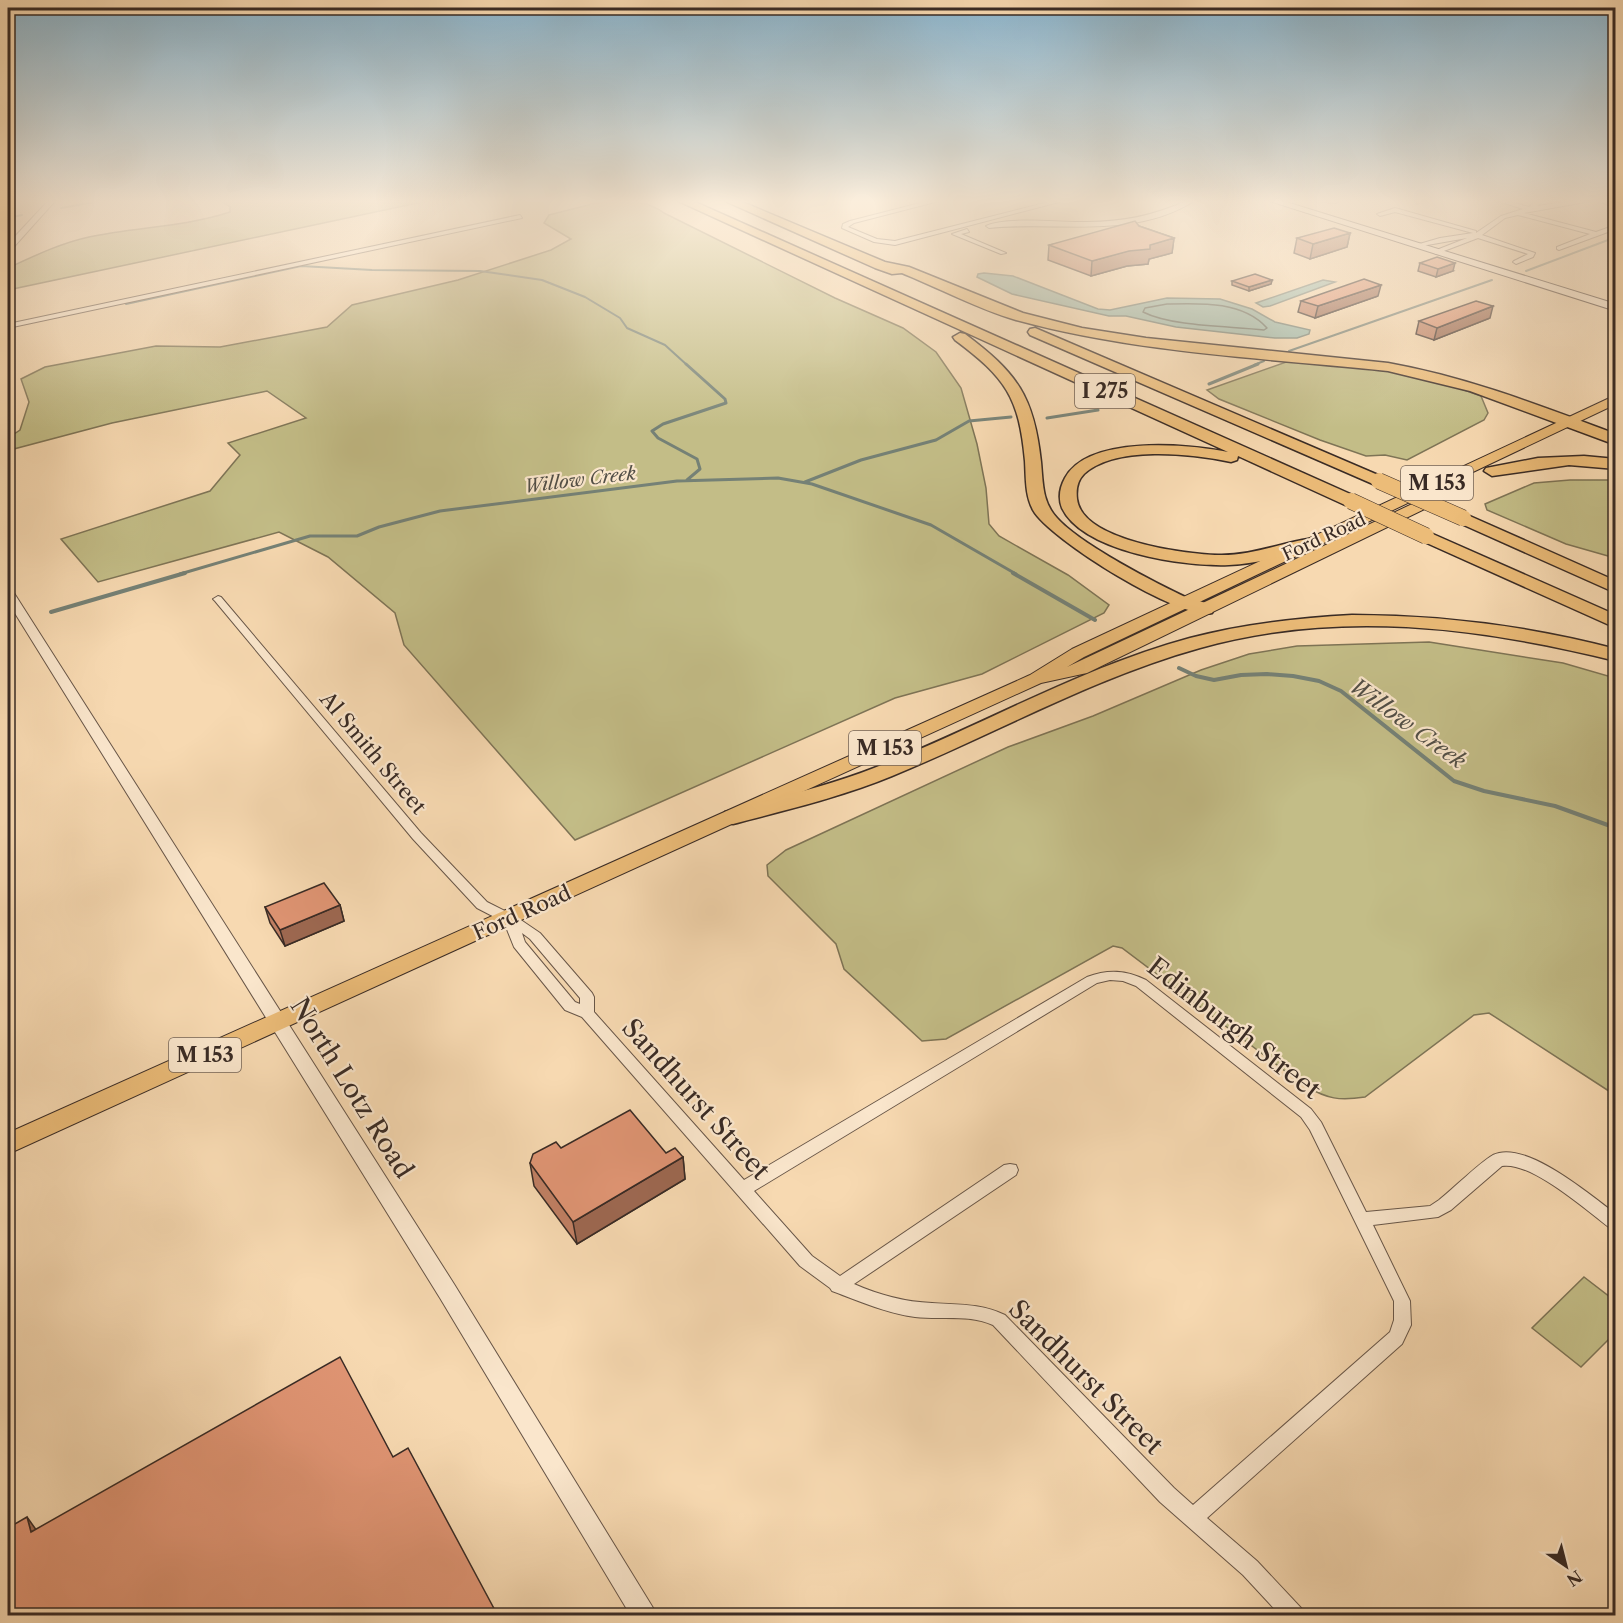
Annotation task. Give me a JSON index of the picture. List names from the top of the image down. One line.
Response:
{"streets":{"highway":["I 275"],"main road":["M 153","Ford Road"],"street":["Al Smith Street","Edinburgh Street","North Lotz Road","Sandhurst Street"]},"crossings":[["Ford Road","Al Smith Street"],["Ford Road","North Lotz Road"],["Ford Road","Sandhurst Street"],["Al Smith Street","Sandhurst Street"],["Edinburgh Street","Sandhurst Street"]],"water":["Willow Creek"],"north":"bottom right"}
